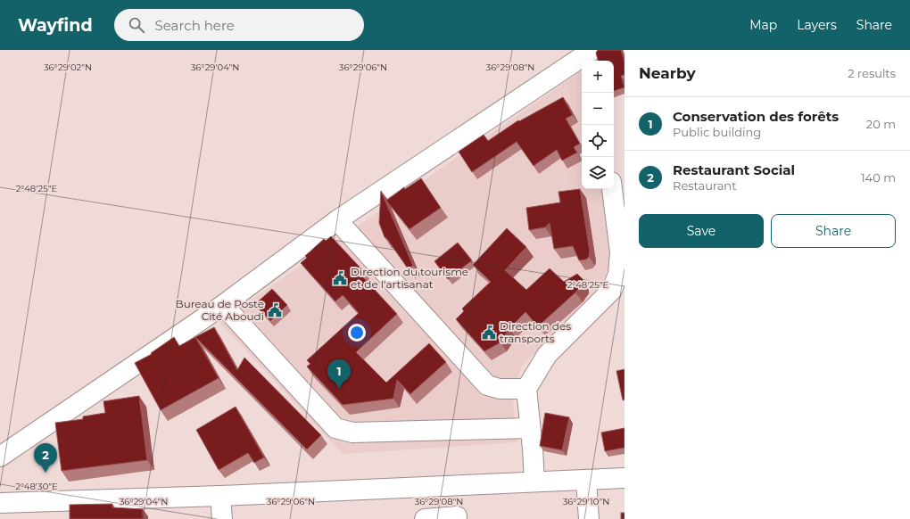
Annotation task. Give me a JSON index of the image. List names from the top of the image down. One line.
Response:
{"places":{"public building":["Direction du tourisme et de l'artisanat","Bureau de Poste Cité Aboudi","Direction des transports"]},"page":{"header":"Wayfind","search":"Search here","nav":["Map","Layers","Share"],"heading":["Nearby","2 results"],"map_buttons":["+","−"],"list":[{"mark":"1","name":"Conservation des forêts","note":"Public building","value":"20 m"},{"mark":"2","name":"Restaurant Social","note":"Restaurant","value":"140 m"}],"buttons":["Save","Share"],"pins":["1","2"]},"coordinates":["36°29'04\"N","36°29'06\"N","36°29'08\"N","36°29'02\"N","2°48'25\"E","2°48'30\"E","36°29'10\"N"]}
